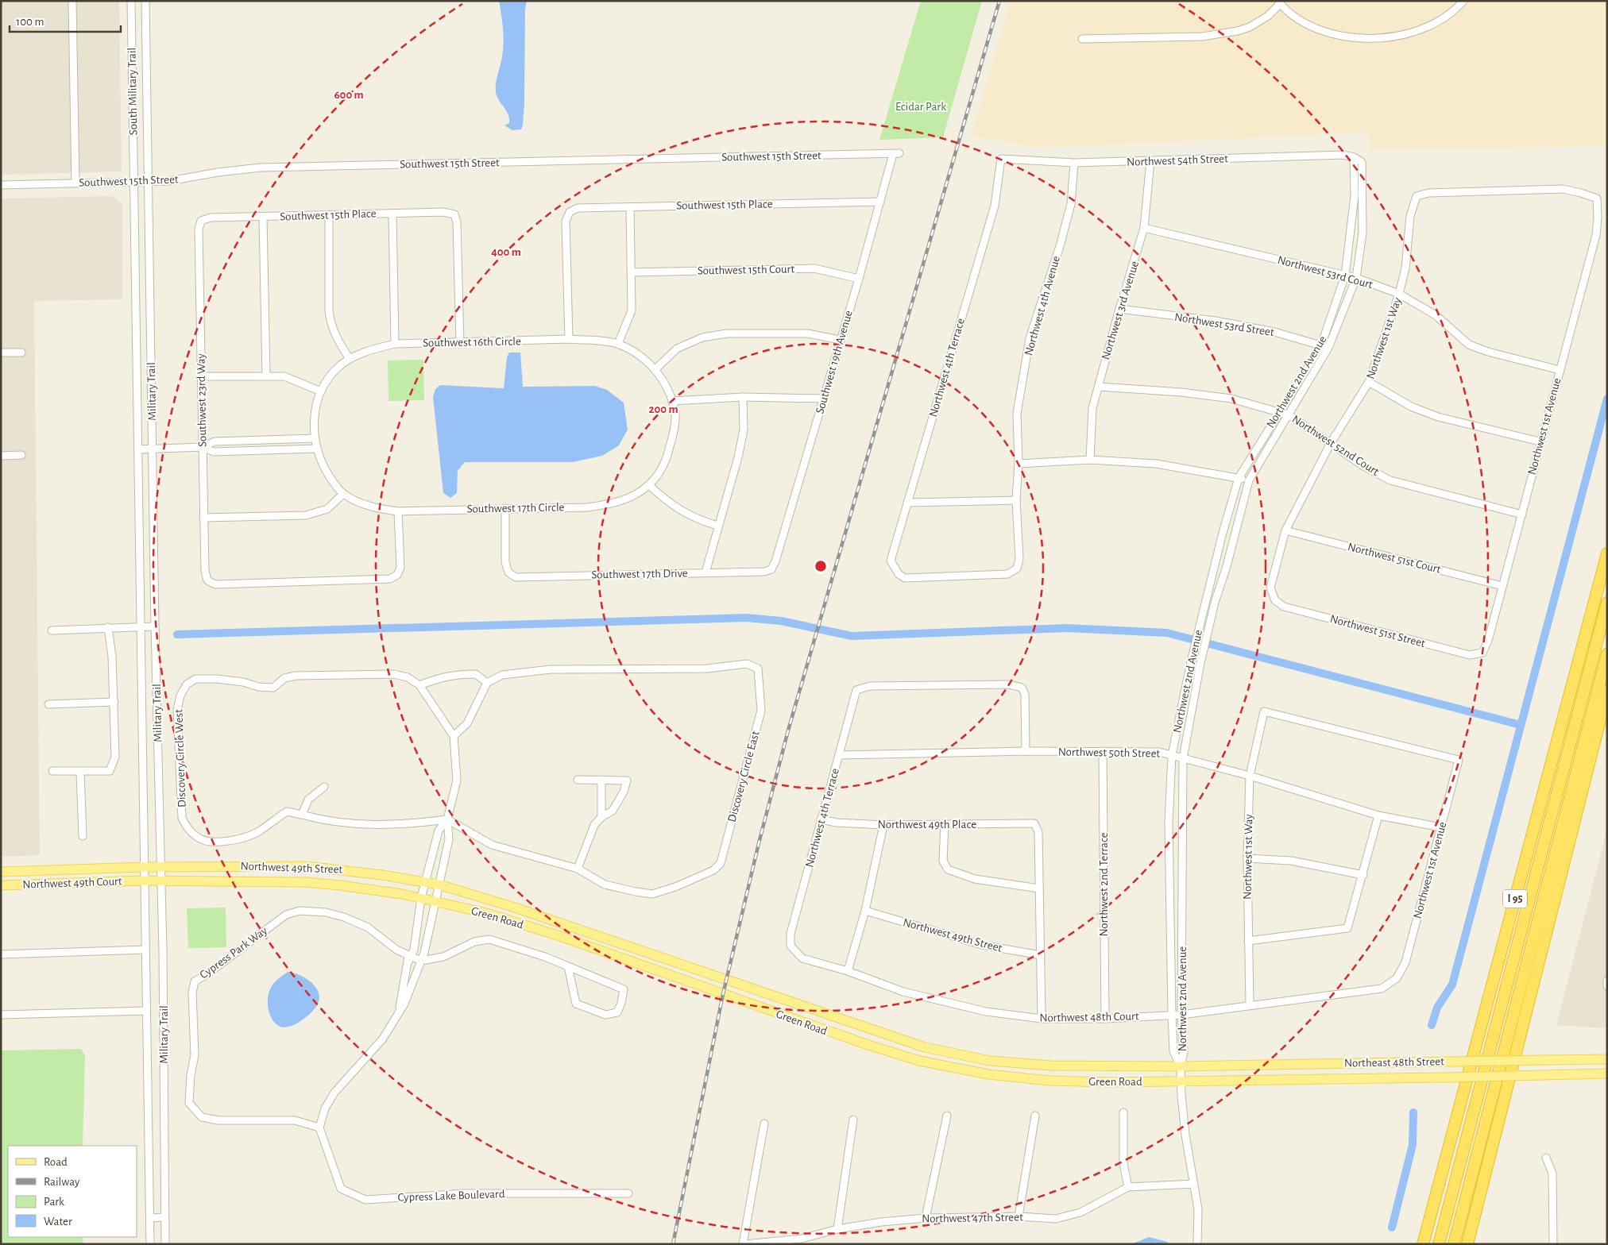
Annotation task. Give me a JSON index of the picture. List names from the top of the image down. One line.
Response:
{"streets":{"highway":["I 95"],"main road":["Northwest 49th Street","Northwest 49th Court","Green Road","Northeast 48th Street"],"street":["South Military Trail","Southwest 15th Street","Northwest 54th Street","Southwest 15th Place","Southwest 15th Court","Northwest 53rd Court","Northwest 4th Avenue","Northwest 3rd Avenue","Northwest 53rd Street","Northwest 1st Way","Southwest 16th Circle","Southwest 19th Avenue","Northwest 4th Terrace","Northwest 2nd Avenue","Military Trail","Southwest 23rd Way","Northwest 1st Avenue","Northwest 52nd Court","Southwest 17th Circle","Northwest 51st Court","Southwest 17th Drive","Northwest 51st Street","Northwest 50th Street","Discovery Circle West","Discovery Circle East","Northwest 49th Place","Northwest 2nd Terrace","Cypress Park Way","Northwest 48th Court","Cypress Lake Boulevard","Northwest 47th Street"]},"crossings":[["South Military Trail","Southwest 15th Street"],["South Military Trail","Military Trail"],["Southwest 15th Street","Southwest 19th Avenue"],["Southwest 15th Street","Military Trail"],["Northwest 54th Street","Northwest 4th Avenue"],["Northwest 54th Street","Northwest 3rd Avenue"],["Northwest 54th Street","Northwest 4th Terrace"],["Northwest 54th Street","Northwest 2nd Avenue"],["Southwest 15th Place","Southwest 16th Circle"],["Southwest 15th Place","Southwest 19th Avenue"],["Southwest 15th Place","Southwest 23rd Way"],["Southwest 15th Court","Southwest 19th Avenue"],["Northwest 53rd Court","Northwest 3rd Avenue"],["Northwest 53rd Court","Northwest 1st Way"],["Northwest 53rd Court","Northwest 2nd Avenue"],["Northwest 53rd Court","Northwest 1st Avenue"],["Northwest 4th Avenue","Northwest 4th Terrace"],["Northwest 3rd Avenue","Northwest 53rd Street"],["Northwest 3rd Avenue","Northwest 52nd Court"],["Northwest 53rd Street","Northwest 2nd Avenue"],["Northwest 1st Way","Northwest 1st Avenue"],["Northwest 1st Way","Northwest 52nd Court"],["Northwest 1st Way","Northwest 51st Court"],["Northwest 1st Way","Northwest 51st Street"],["Northwest 1st Way","Northwest 50th Street"],["Northwest 1st Way","Northwest 48th Court"],["Southwest 16th Circle","Southwest 17th Circle"],["Southwest 19th Avenue","Southwest 17th Drive"],["Northwest 4th Terrace","Northwest 50th Street"],["Northwest 4th Terrace","Northwest 49th Place"],["Northwest 4th Terrace","Northwest 48th Court"],["Northwest 2nd Avenue","Northwest 52nd Court"],["Northwest 2nd Avenue","Northwest 50th Street"],["Northwest 2nd Avenue","Green Road"],["Northwest 2nd Avenue","Northwest 48th Court"],["Northwest 2nd Avenue","Northeast 48th Street"],["Military Trail","Northwest 49th Street"],["Military Trail","Northwest 49th Court"],["Southwest 23rd Way","Southwest 17th Circle"],["Northwest 1st Avenue","Northwest 52nd Court"],["Northwest 1st Avenue","Northwest 51st Court"],["Northwest 1st Avenue","Northwest 51st Street"],["Northwest 1st Avenue","Northwest 50th Street"],["Northwest 1st Avenue","Northwest 48th Court"],["Southwest 17th Circle","Southwest 17th Drive"],["Northwest 50th Street","Northwest 2nd Terrace"],["Discovery Circle West","Discovery Circle East"],["Northwest 49th Street","Northwest 49th Court"],["Northwest 49th Street","Green Road"],["Northwest 2nd Terrace","Northwest 48th Court"],["Green Road","Northeast 48th Street"],["Cypress Park Way","Cypress Lake Boulevard"]],"parks":["Ecidar Park"],"legend":["Road","Railway","Park","Water"],"scale_bar":"100 m","rings":["600 m","400 m","200 m"]}
